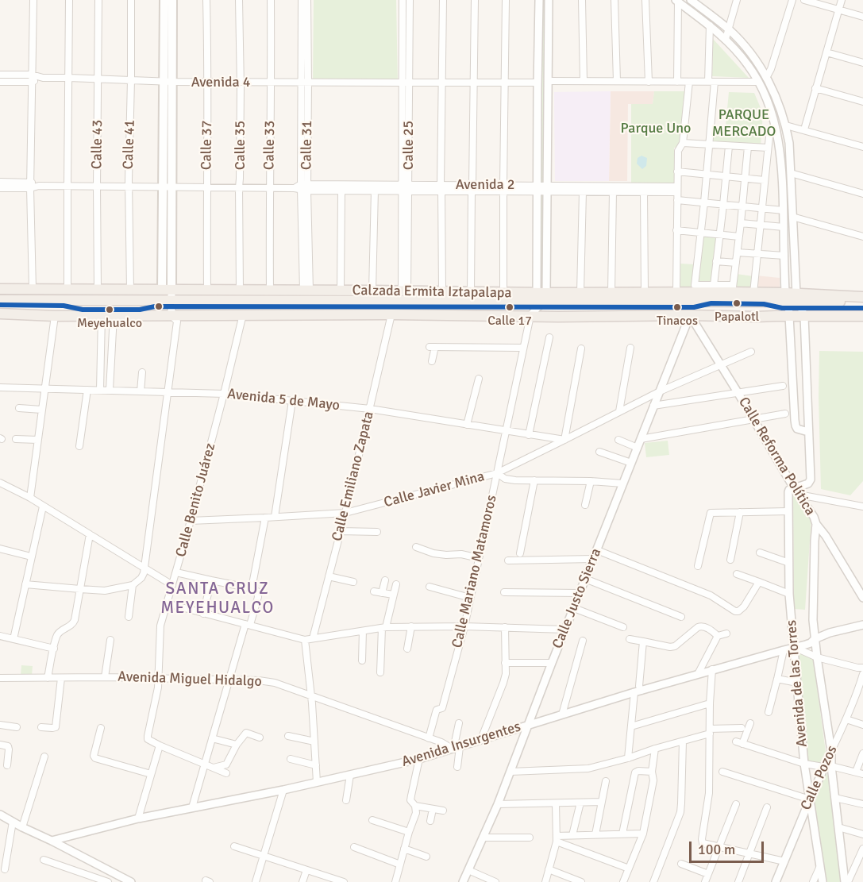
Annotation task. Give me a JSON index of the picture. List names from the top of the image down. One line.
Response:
{"streets":{"main road":["Calzada Ermita Iztapalapa"],"street":["Avenida 4","Calle 43","Calle 41","Calle 37","Calle 35","Calle 33","Calle 31","Calle 25","Avenida 2","Avenida 5 de Mayo","Calle Reforma Política","Calle Emiliano Zapata","Calle Javier Mina","Calle Benito Juárez","Calle Mariano Matamoros","Calle Justo Sierra","Avenida Miguel Hidalgo","Avenida de las Torres","Avenida Insurgentes","Calle Pozos"]},"crossings":[["Avenida 4","Calle 43"],["Avenida 4","Calle 41"],["Avenida 4","Calle 37"],["Avenida 4","Calle 35"],["Avenida 4","Calle 33"],["Avenida 4","Calle 31"],["Avenida 4","Calle 25"],["Calle 43","Avenida 2"],["Calle 43","Calzada Ermita Iztapalapa"],["Calle 41","Avenida 2"],["Calle 41","Calzada Ermita Iztapalapa"],["Calle 37","Avenida 2"],["Calle 37","Calzada Ermita Iztapalapa"],["Calle 35","Avenida 2"],["Calle 35","Calzada Ermita Iztapalapa"],["Calle 33","Avenida 2"],["Calle 33","Calzada Ermita Iztapalapa"],["Calle 31","Avenida 2"],["Calle 31","Calzada Ermita Iztapalapa"],["Calle 25","Avenida 2"],["Calle 25","Calzada Ermita Iztapalapa"],["Calzada Ermita Iztapalapa","Calle Reforma Política"],["Calzada Ermita Iztapalapa","Calle Emiliano Zapata"],["Calzada Ermita Iztapalapa","Calle Benito Juárez"],["Calzada Ermita Iztapalapa","Calle Mariano Matamoros"],["Calzada Ermita Iztapalapa","Calle Justo Sierra"],["Avenida 5 de Mayo","Calle Emiliano Zapata"],["Avenida 5 de Mayo","Calle Javier Mina"],["Avenida 5 de Mayo","Calle Benito Juárez"],["Avenida 5 de Mayo","Calle Mariano Matamoros"],["Calle Reforma Política","Calle Javier Mina"],["Calle Reforma Política","Calle Justo Sierra"],["Calle Reforma Política","Avenida de las Torres"],["Calle Emiliano Zapata","Calle Javier Mina"],["Calle Javier Mina","Calle Benito Juárez"],["Calle Javier Mina","Calle Mariano Matamoros"],["Calle Javier Mina","Calle Justo Sierra"],["Calle Benito Juárez","Avenida Miguel Hidalgo"],["Calle Mariano Matamoros","Avenida Miguel Hidalgo"],["Calle Justo Sierra","Avenida Insurgentes"],["Avenida Miguel Hidalgo","Avenida Insurgentes"],["Avenida de las Torres","Avenida Insurgentes"],["Avenida de las Torres","Calle Pozos"]],"districts":["SANTA CRUZ MEYEHUALCO"],"parks":["PARQUE MERCADO","Parque Uno"],"places":["Papalotl","Calle 17","Tinacos","Meyehualco"],"scale_bar":"100 m"}
